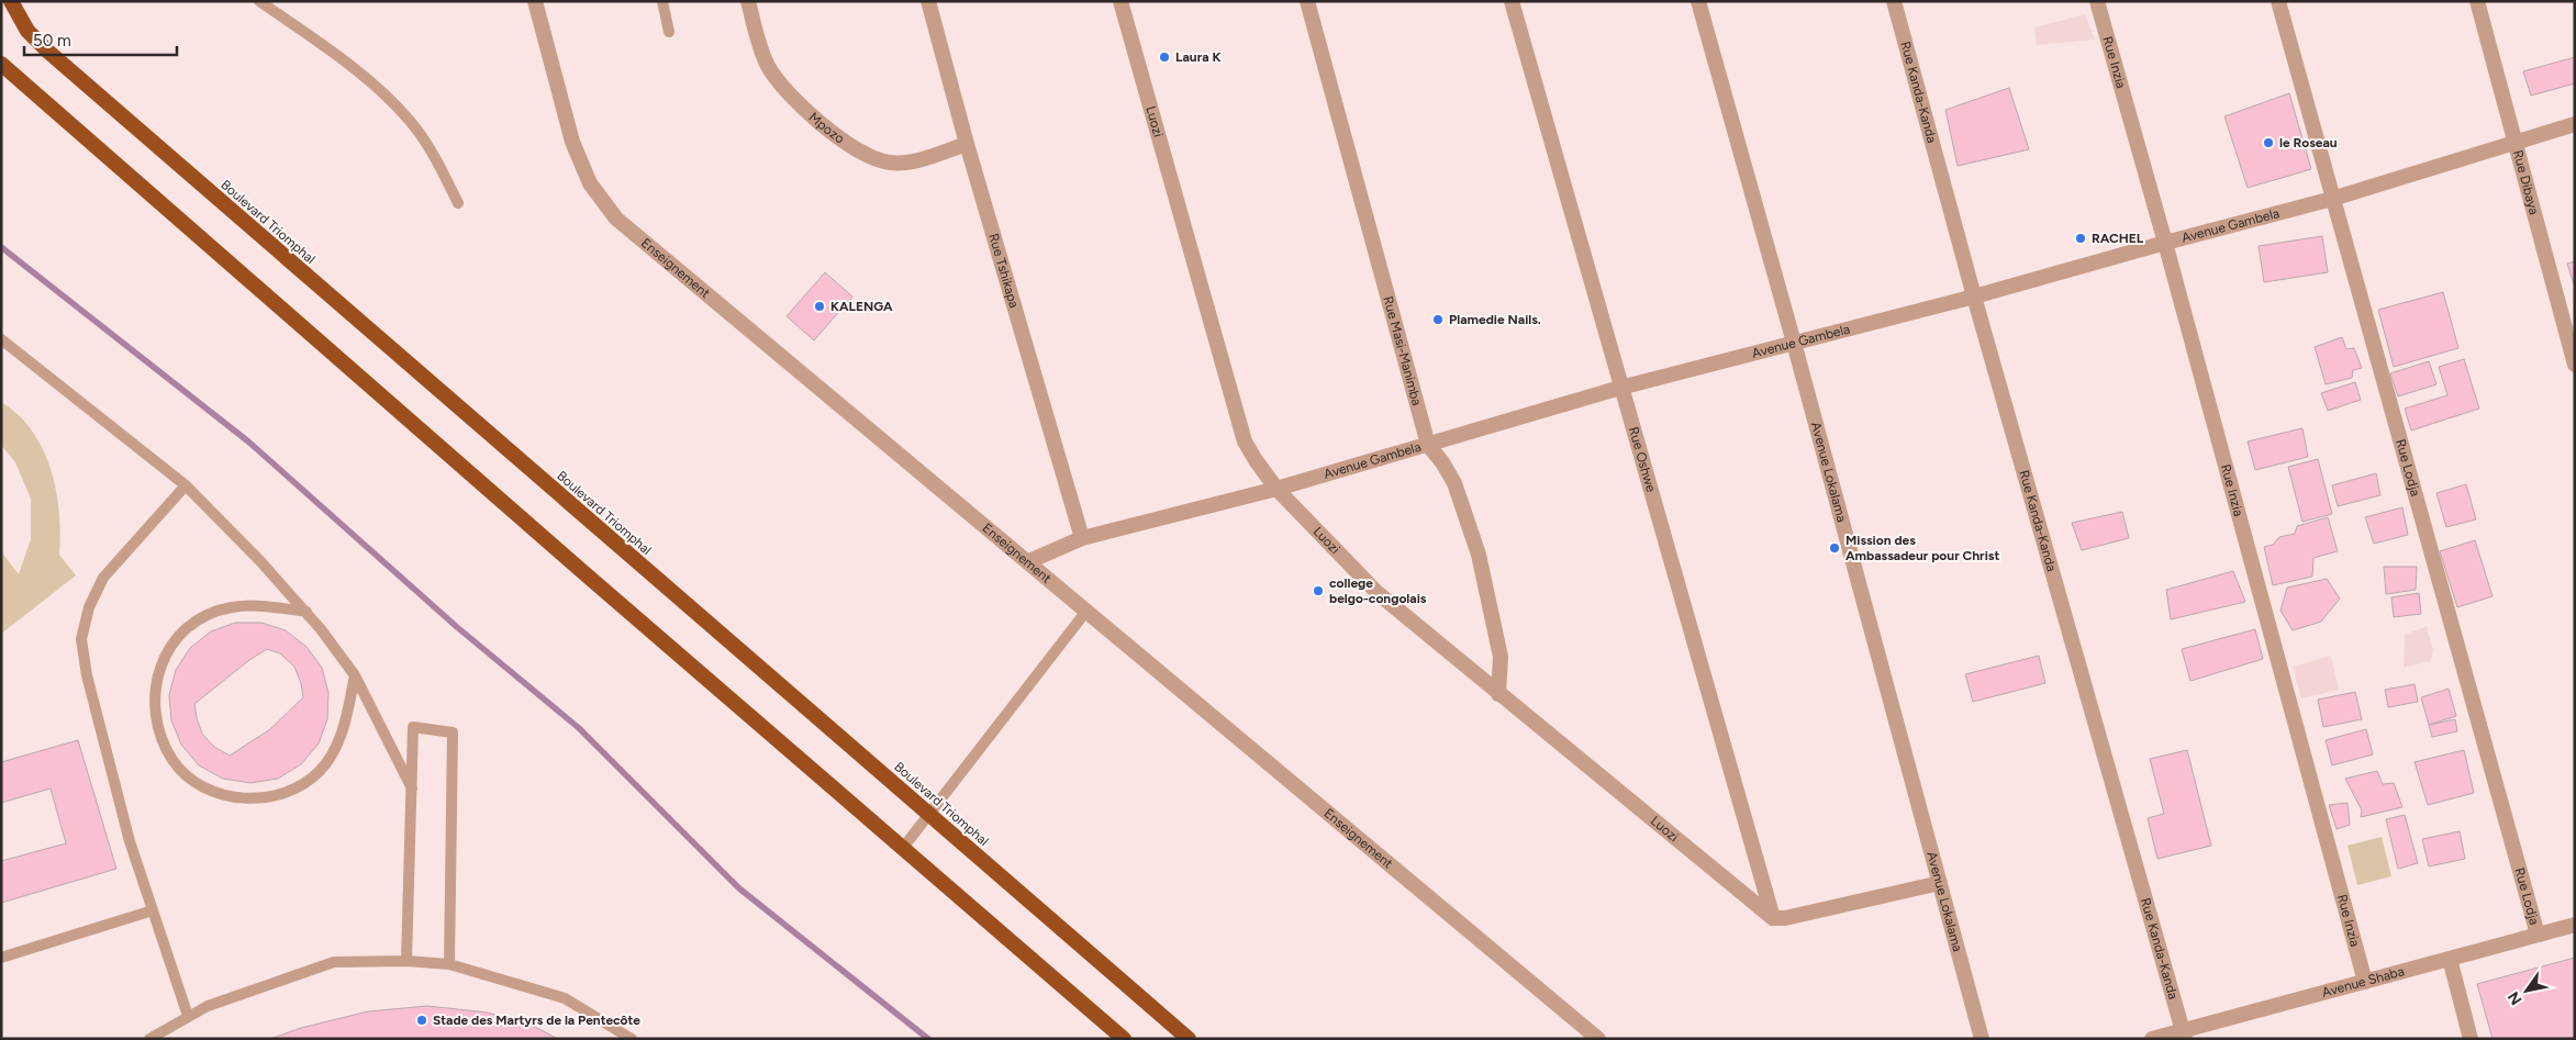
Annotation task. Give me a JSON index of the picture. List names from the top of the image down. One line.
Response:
{"streets":{"highway":["Boulevard Triomphal"],"street":["Rue Inzia","Rue Kanda-Kanda","Luozi","Mpozo","Rue Dibaya","Avenue Gambela","Enseignement","Rue Tshikapa","Rue Masi-Manimba","Rue Oshwe","Rue Lodja","Avenue Lokalama","Avenue Shaba"]},"crossings":[["Rue Inzia","Avenue Gambela"],["Rue Inzia","Avenue Shaba"],["Rue Kanda-Kanda","Avenue Gambela"],["Rue Kanda-Kanda","Avenue Shaba"],["Luozi","Avenue Gambela"],["Luozi","Rue Masi-Manimba"],["Luozi","Rue Oshwe"],["Mpozo","Rue Tshikapa"],["Rue Dibaya","Avenue Gambela"],["Avenue Gambela","Enseignement"],["Avenue Gambela","Rue Tshikapa"],["Avenue Gambela","Rue Masi-Manimba"],["Avenue Gambela","Rue Oshwe"],["Avenue Gambela","Rue Lodja"],["Avenue Gambela","Avenue Lokalama"],["Rue Lodja","Avenue Shaba"]],"places":["Laura K","le Roseau","RACHEL","KALENGA","Plamedie Nails.","Mission des Ambassadeur pour Christ","college belgo-congolais","Stade des Martyrs de la Pentecôte"],"scale_bar":"50 m","north":"bottom left"}
